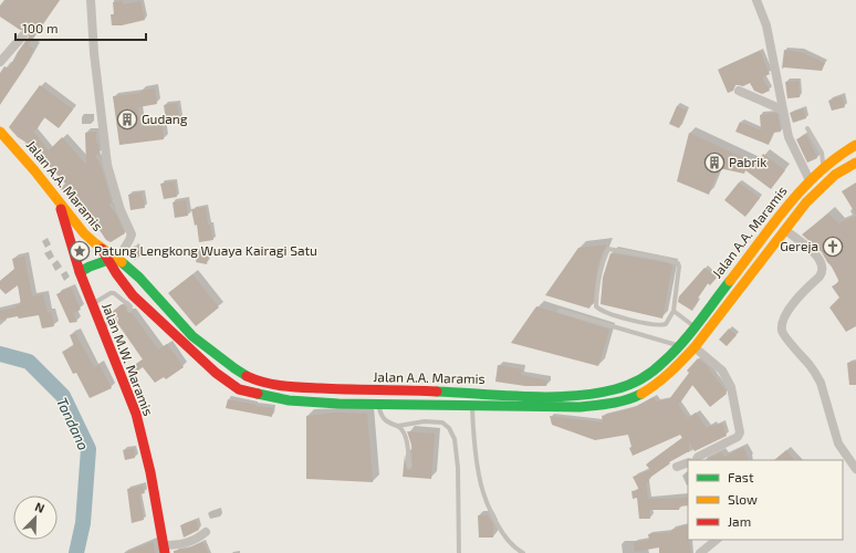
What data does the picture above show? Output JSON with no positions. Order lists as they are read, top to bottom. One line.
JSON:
{"streets":{"highway":["Jalan A.A. Maramis","Jalan M.W. Maramis"]},"crossings":[["Jalan A.A. Maramis","Jalan M.W. Maramis"]],"water":["Tondano"],"places":{"building":["Gudang","Pabrik"],"church":["Gereja"],"place":["Patung Lengkong Wuaya Kairagi Satu"]},"legend":["Fast","Slow","Jam"],"scale_bar":"100 m","north":"top right"}
